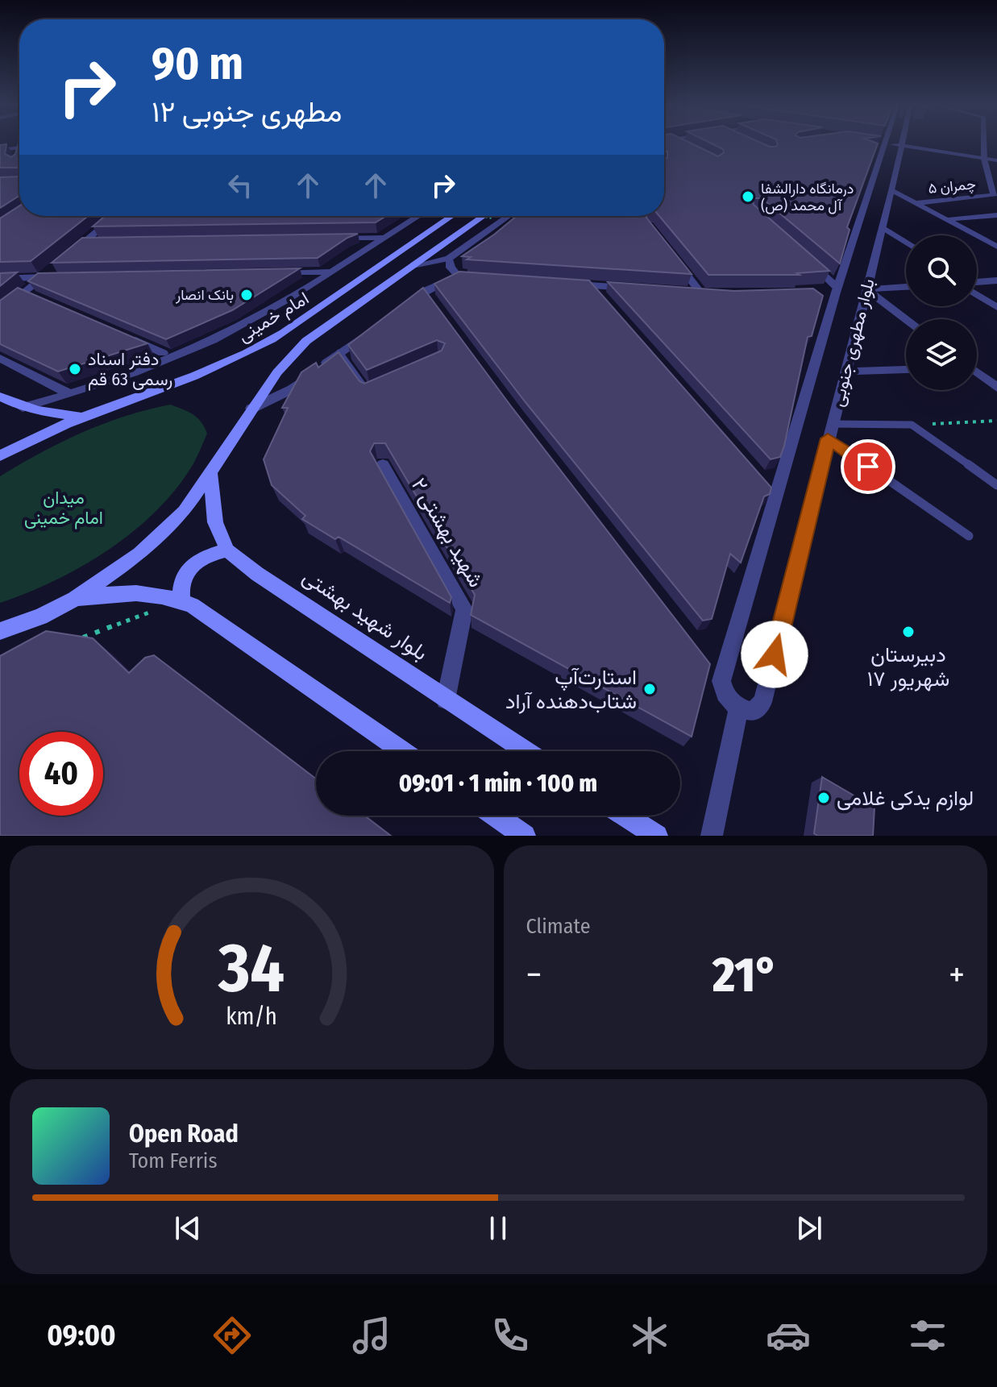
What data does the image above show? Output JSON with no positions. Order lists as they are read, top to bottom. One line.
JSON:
{"streets":{"main road":["امام خمینی","بلوار شهید بهشتی"],"street":["چمران ۵","بلوار مطهری جنوبی","شهید بهشتی ۲"]},"crossings":[["امام خمینی","بلوار شهید بهشتی"],["شهید بهشتی ۲","بلوار شهید بهشتی"]],"parks":["میدان امام خمینی"],"places":["درمانگاه دارالشفا آل محمد (ص)","بانک انصار","دفتر اسناد رسمی 63 قم","دبیرستان ۱۷ شهریور","استارت‌آپ شتاب‌دهنده آراد","لوازم یدکی غلامی"],"page":{"turn":["90 m","مطهری جنوبی ۱۲"],"limit":"40","trip":"09:01 · 1 min · 100 m","tile":"Climate","heat":["−","21°","+"],"song":["Open Road","Tom Ferris"],"tabs":"09:00","gauge":["34","km/h"]}}
